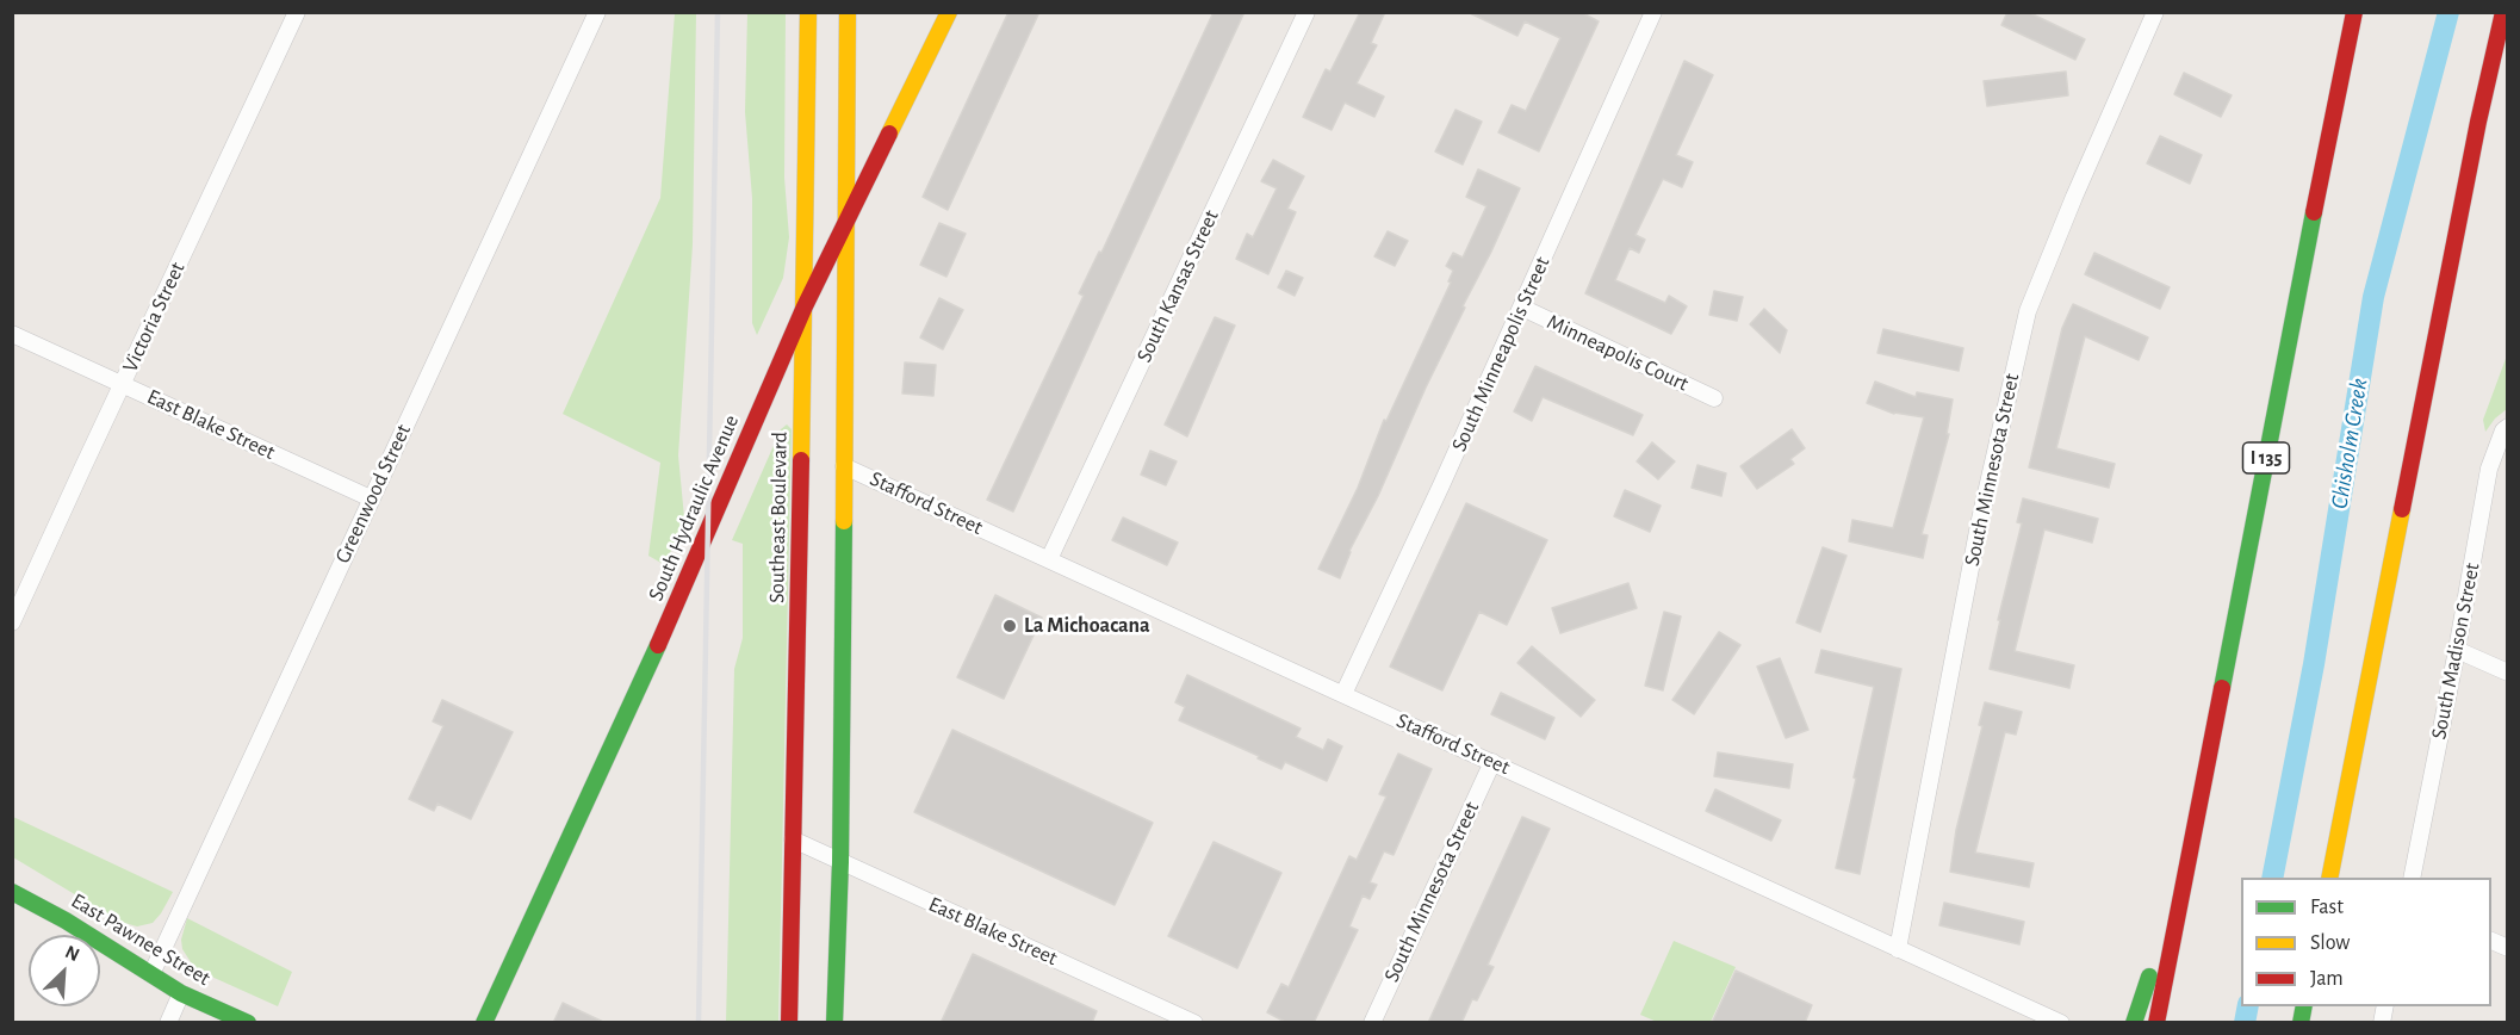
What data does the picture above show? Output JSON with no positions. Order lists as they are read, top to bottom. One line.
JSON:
{"streets":{"main road":["I 135","South Hydraulic Avenue","Southeast Boulevard","East Pawnee Street"],"street":["South Kansas Street","Victoria Street","Minneapolis Court","South Minneapolis Street","East Blake Street","South Minnesota Street","Greenwood Street","Stafford Street","South Madison Street"]},"crossings":[["South Kansas Street","Stafford Street"],["Victoria Street","East Blake Street"],["Minneapolis Court","South Minneapolis Street"],["South Minneapolis Street","Stafford Street"],["East Blake Street","Greenwood Street"],["East Blake Street","Southeast Boulevard"],["South Minnesota Street","Stafford Street"],["Greenwood Street","East Pawnee Street"],["South Hydraulic Avenue","Southeast Boulevard"]],"water":["Chisholm Creek"],"places":["La Michoacana"],"legend":["Fast","Slow","Jam"],"north":"top right"}
